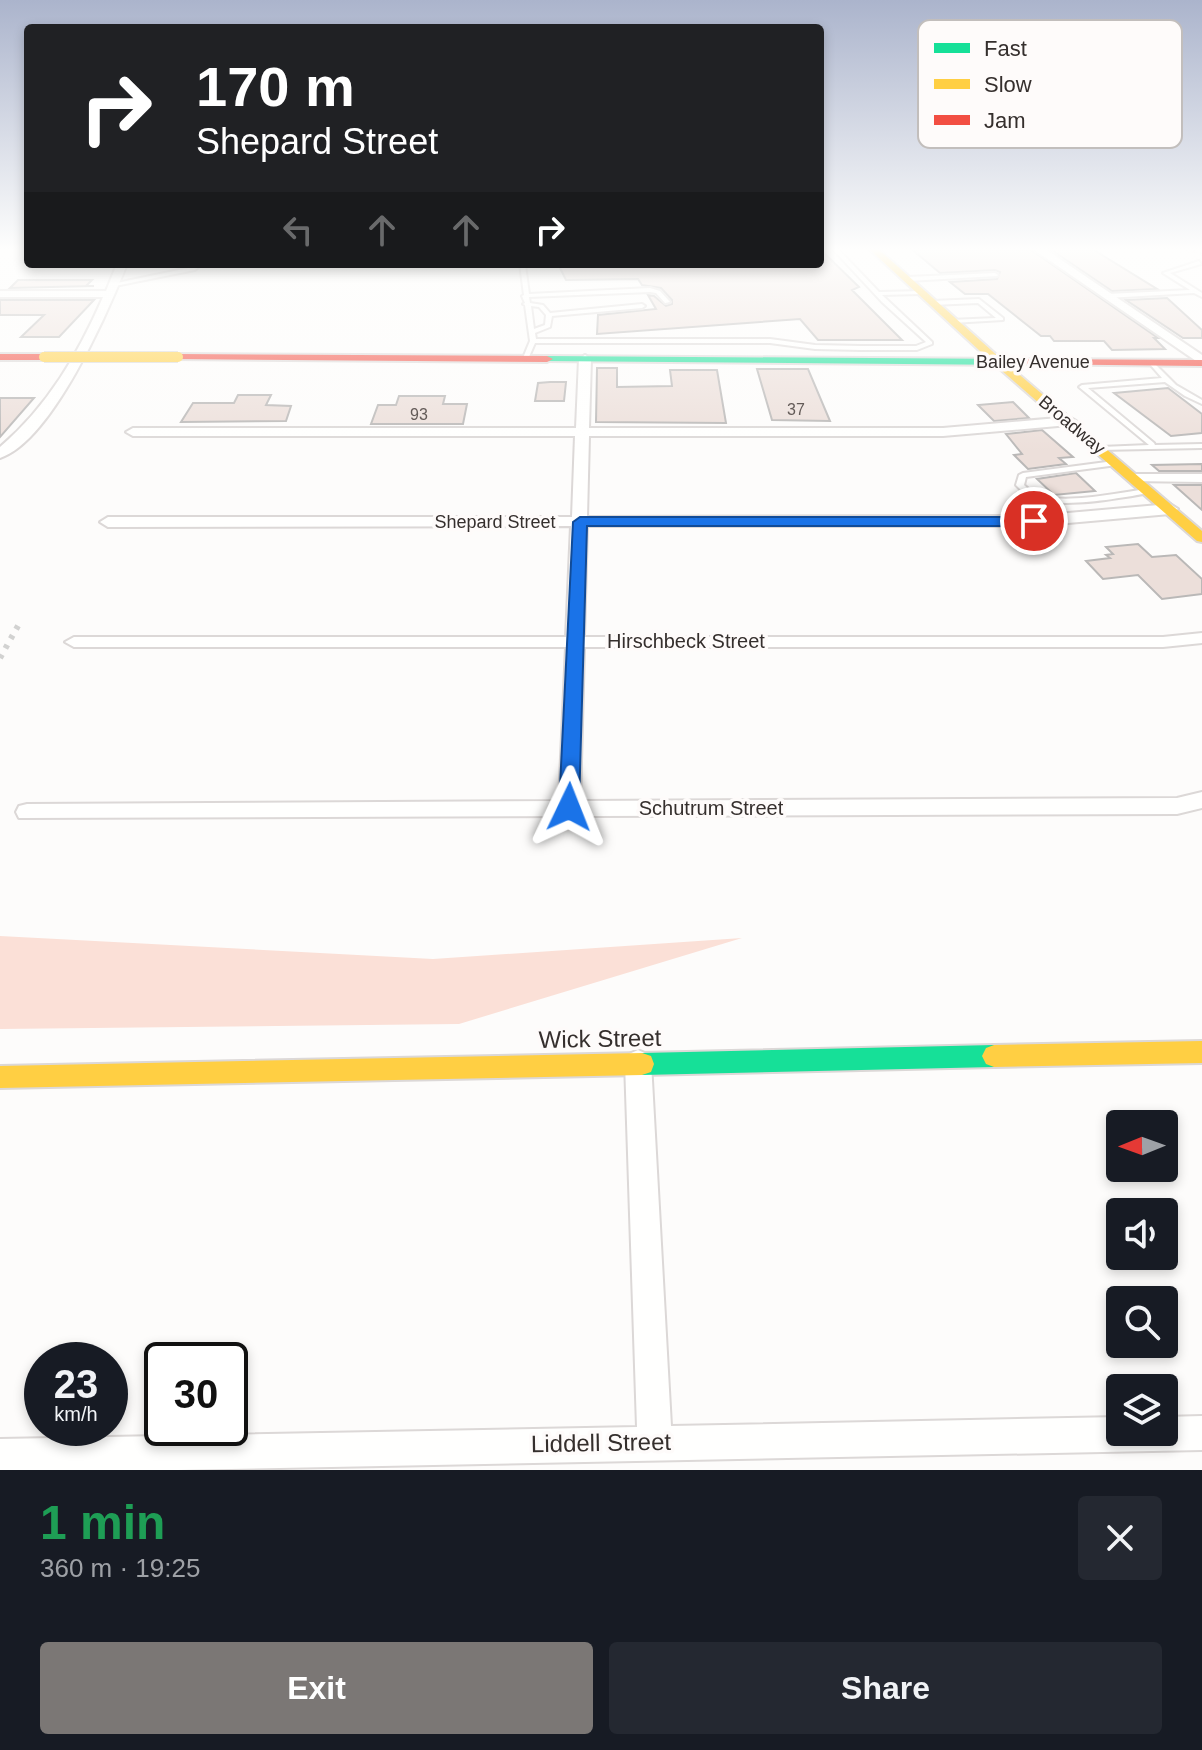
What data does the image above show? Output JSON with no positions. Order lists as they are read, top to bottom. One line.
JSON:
{"streets":{"main road":["Bailey Avenue","Broadway","Wick Street"],"street":["Shepard Street","Hirschbeck Street","Schutrum Street","Liddell Street"]},"crossings":[["Bailey Avenue","Broadway"],["Broadway","Shepard Street"]],"house_numbers":["37","93"],"legend":["Fast","Slow","Jam"],"north":"left","page":{"turn":["170 m","Shepard Street"],"speed":"23 km/h","limit":"30","heading":["1 min","360 m · 19:25"],"buttons":["Exit","Share"]}}
